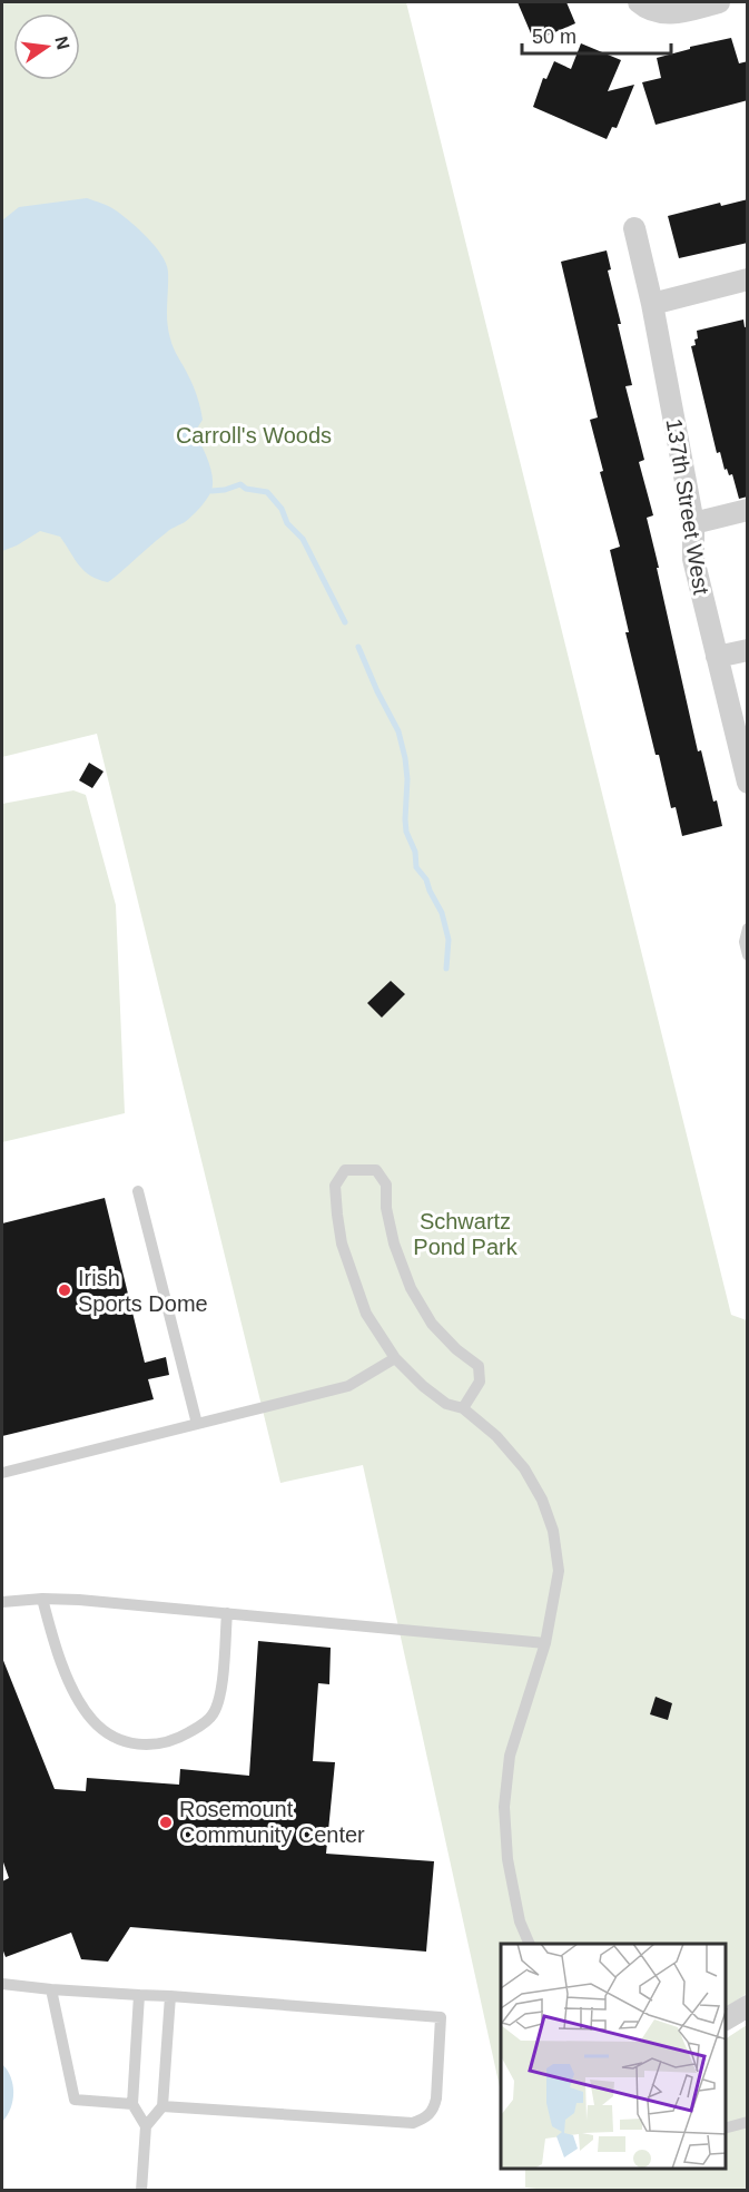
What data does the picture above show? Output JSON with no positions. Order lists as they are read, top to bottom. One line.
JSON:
{"streets":{"street":["137th Street West"]},"parks":["Carroll's Woods","Schwartz Pond Park"],"places":["Irish Sports Dome","Rosemount Community Center"],"scale_bar":"50 m","north":"right"}
